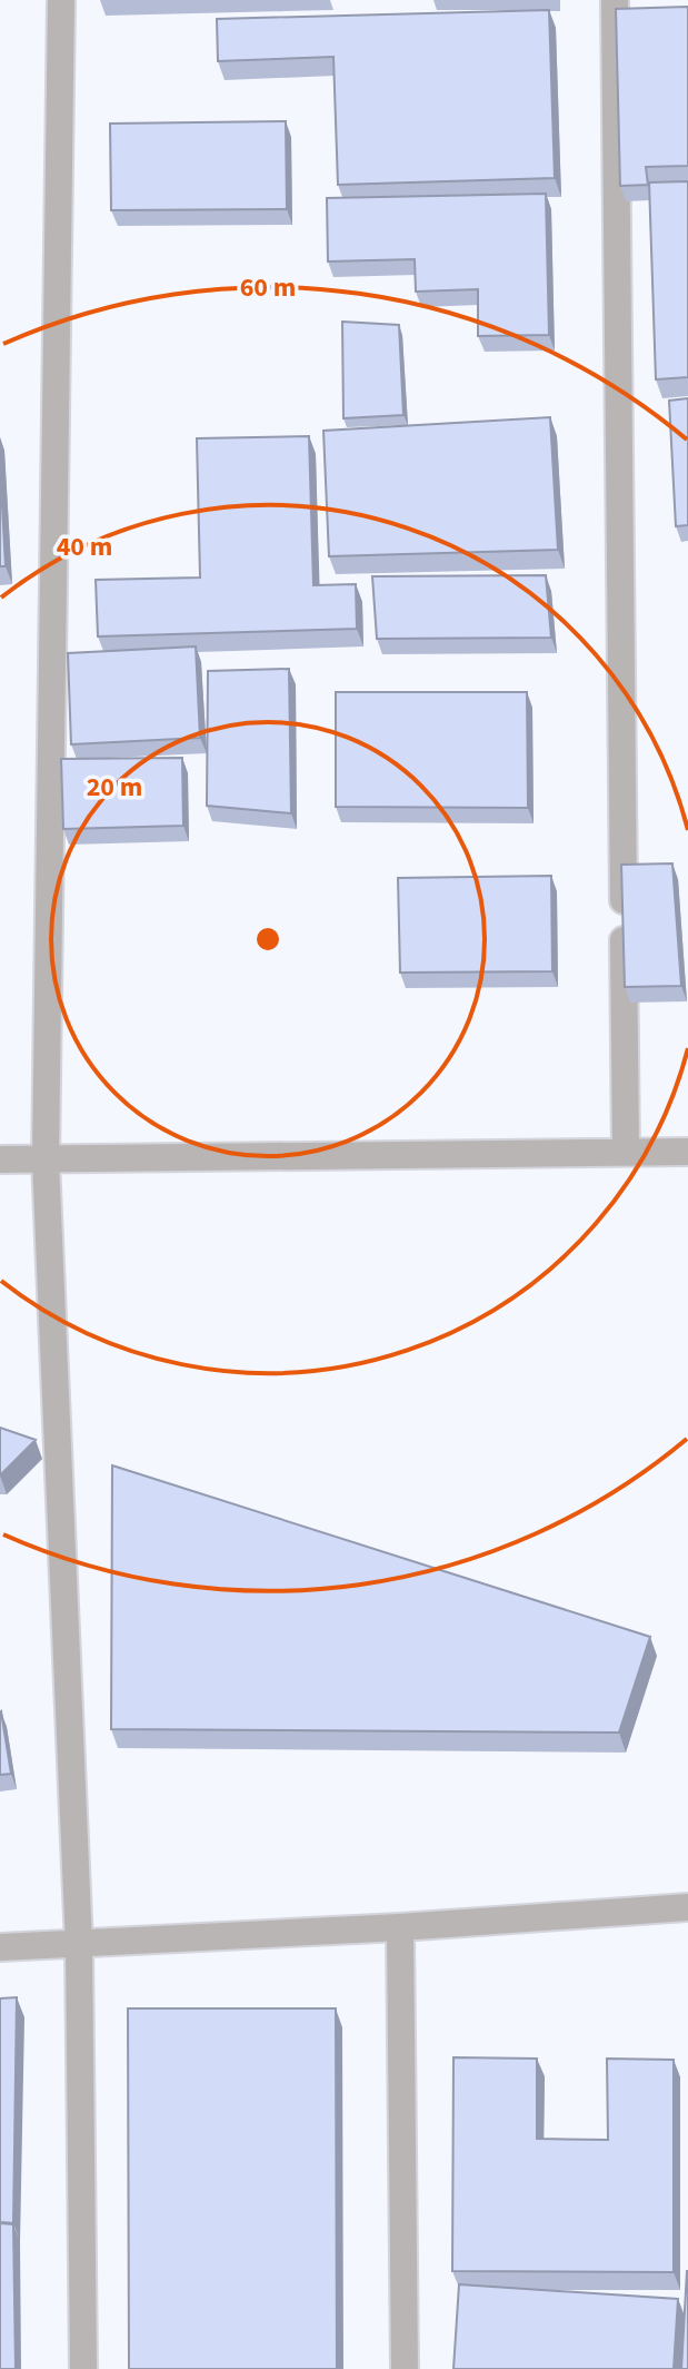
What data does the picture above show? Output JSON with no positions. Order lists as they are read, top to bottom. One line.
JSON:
{"rings":["60 m","40 m","20 m"]}
